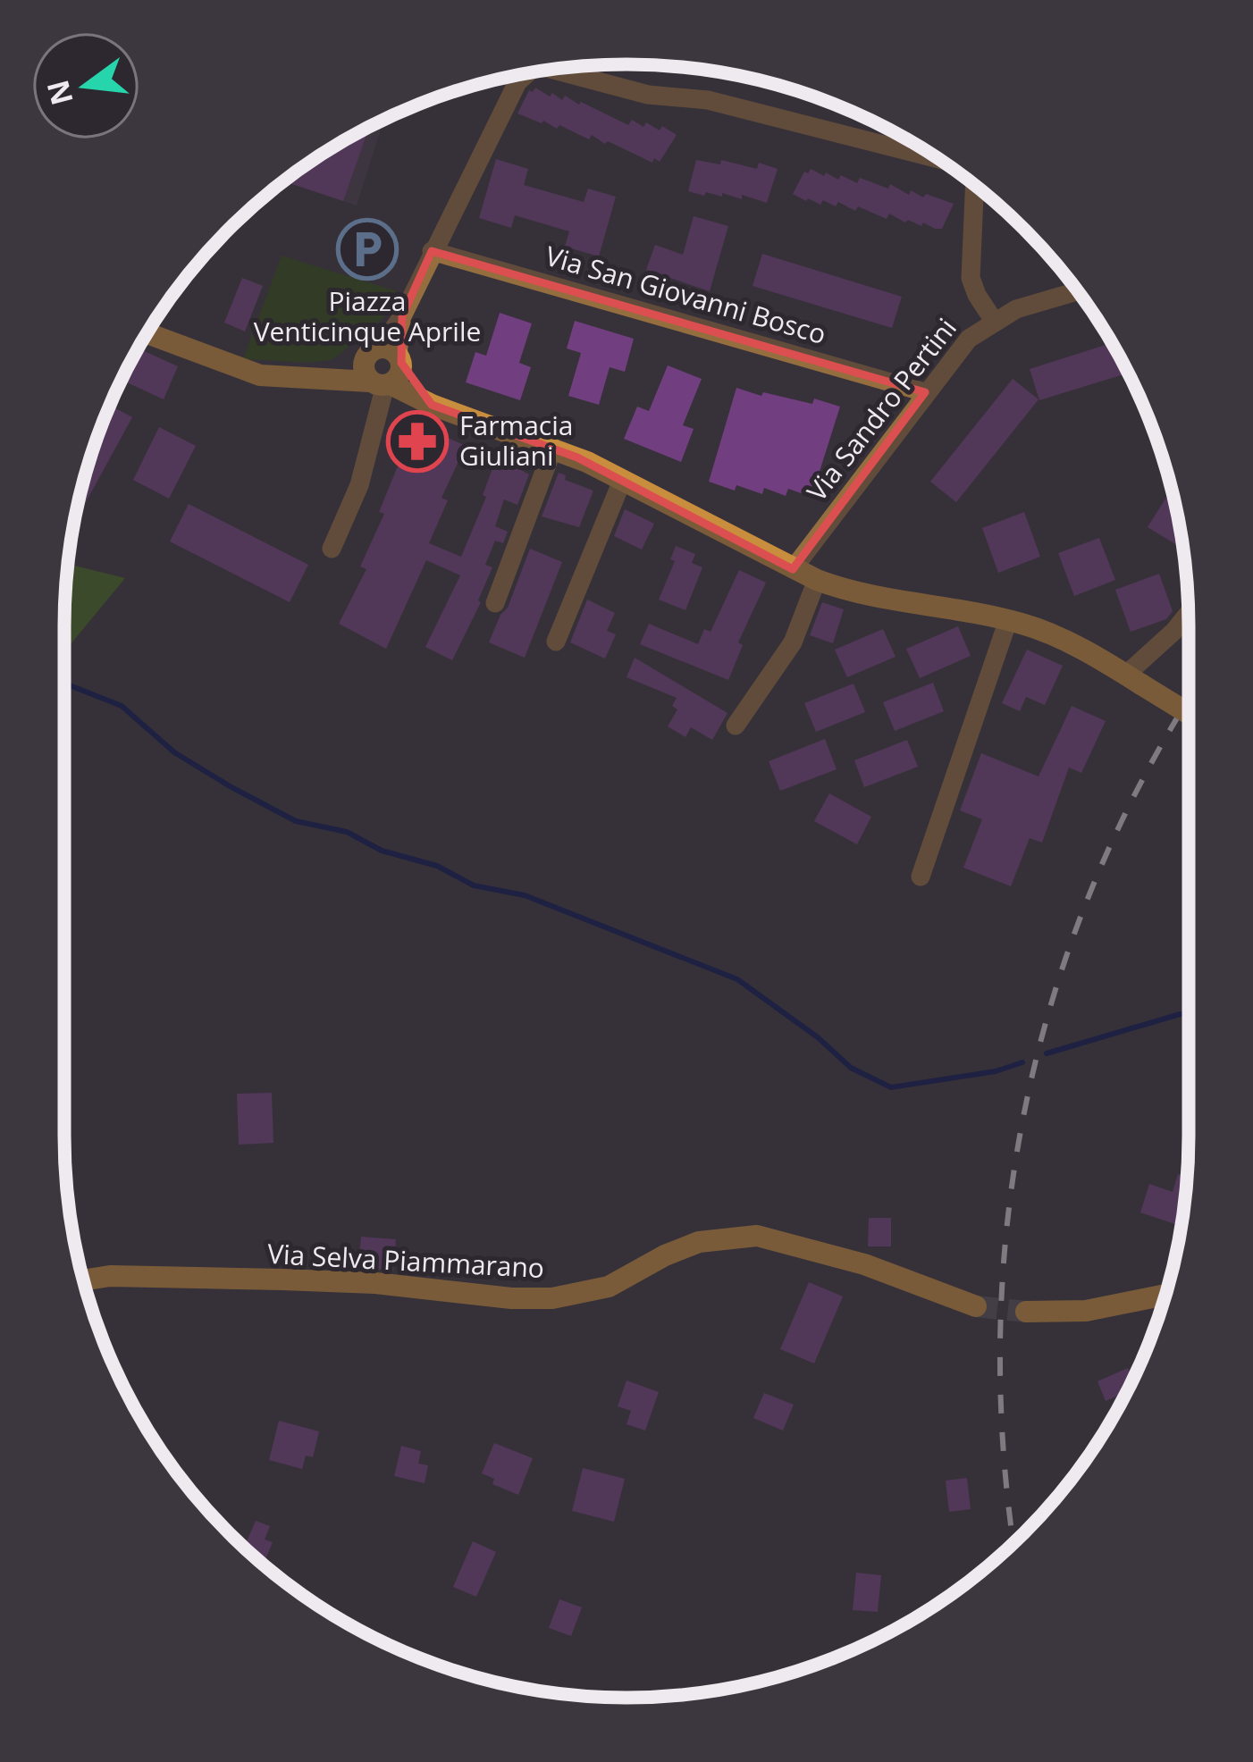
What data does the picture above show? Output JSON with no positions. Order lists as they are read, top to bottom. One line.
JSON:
{"streets":{"street":["Via San Giovanni Bosco","Via Sandro Pertini","Via Selva Piammarano"]},"crossings":[["Via San Giovanni Bosco","Via Sandro Pertini"]],"places":{"parking":["Piazza Venticinque Aprile"],"pharmacy":["Farmacia Giuliani"]},"north":"left"}
